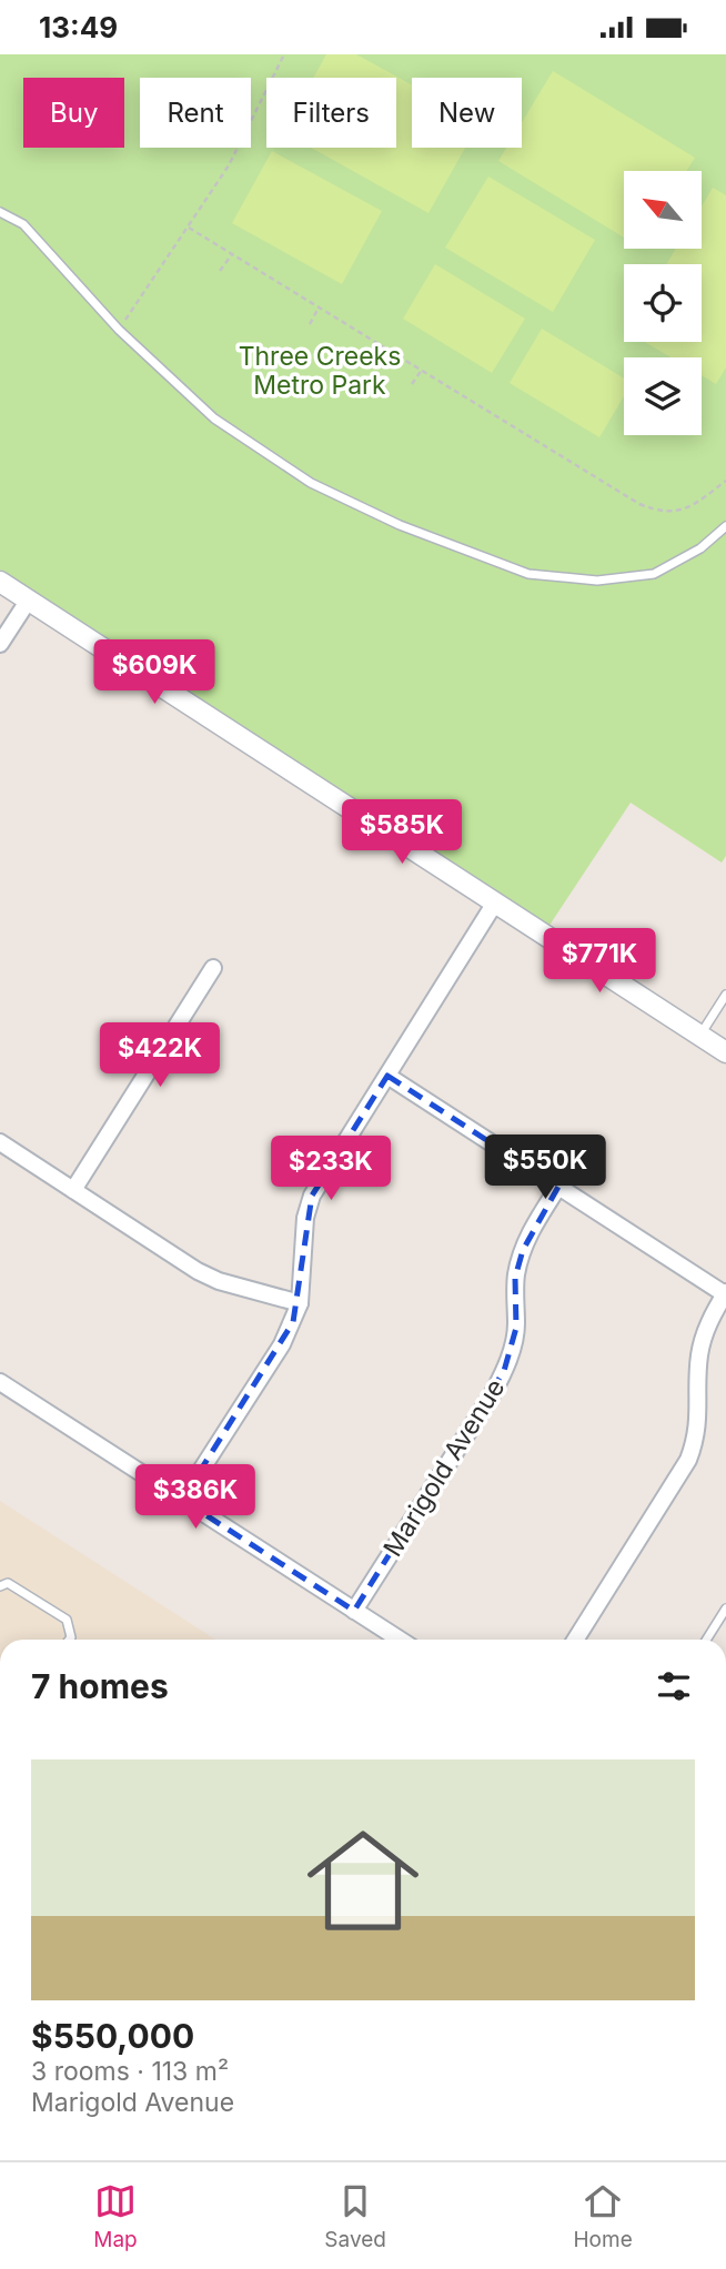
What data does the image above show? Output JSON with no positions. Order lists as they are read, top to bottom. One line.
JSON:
{"streets":{"street":["Marigold Avenue"]},"parks":["Three Creeks Metro Park"],"north":"top left","page":{"status":"13:49","chip":["Buy","Rent","Filters","New"],"price":["$609K","$585K","$771K","$422K","$550K","$233K","$386K"],"heading":"7 homes","list":[{"name":"$550,000","note":"3 rooms · 113 m² · Marigold Avenue"}],"tabs":["Map","Saved","Home"]}}
